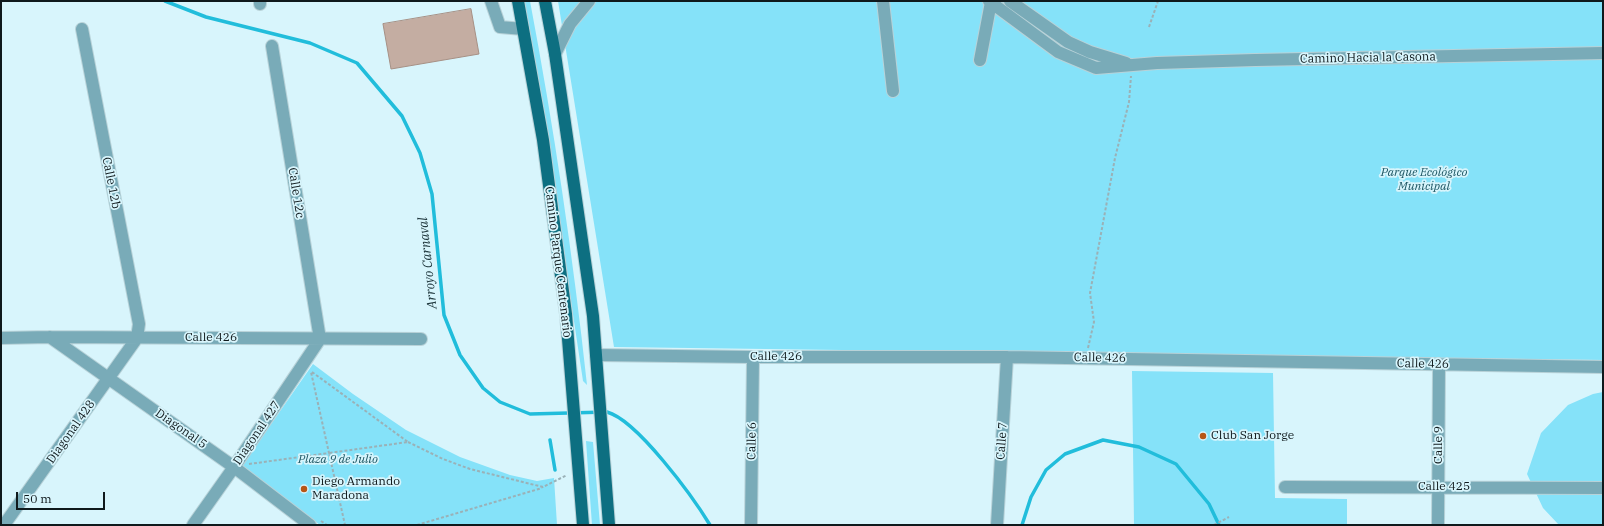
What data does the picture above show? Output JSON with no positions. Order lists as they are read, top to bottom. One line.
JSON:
{"streets":{"main road":["Camino Parque Centenario"],"street":["Camino Hacia la Casona","Calle 12b","Calle 12c","Calle 426","Diagonal 5","Diagonal 428","Diagonal 427","Calle 6","Calle 7","Calle 9","Calle 425"]},"crossings":[["Calle 12b","Calle 426"],["Calle 12b","Diagonal 428"],["Calle 12c","Calle 426"],["Calle 12c","Diagonal 427"],["Camino Parque Centenario","Calle 426"],["Calle 426","Diagonal 5"],["Calle 426","Diagonal 428"],["Calle 426","Diagonal 427"],["Calle 426","Calle 6"],["Calle 426","Calle 7"],["Calle 426","Calle 9"],["Diagonal 5","Diagonal 428"],["Diagonal 5","Diagonal 427"],["Calle 9","Calle 425"]],"water":["Arroyo Carnaval"],"parks":["Parque Ecológico Municipal","Plaza 9 de Julio"],"places":["Club San Jorge","Diego Armando Maradona"],"scale_bar":"50 m"}
